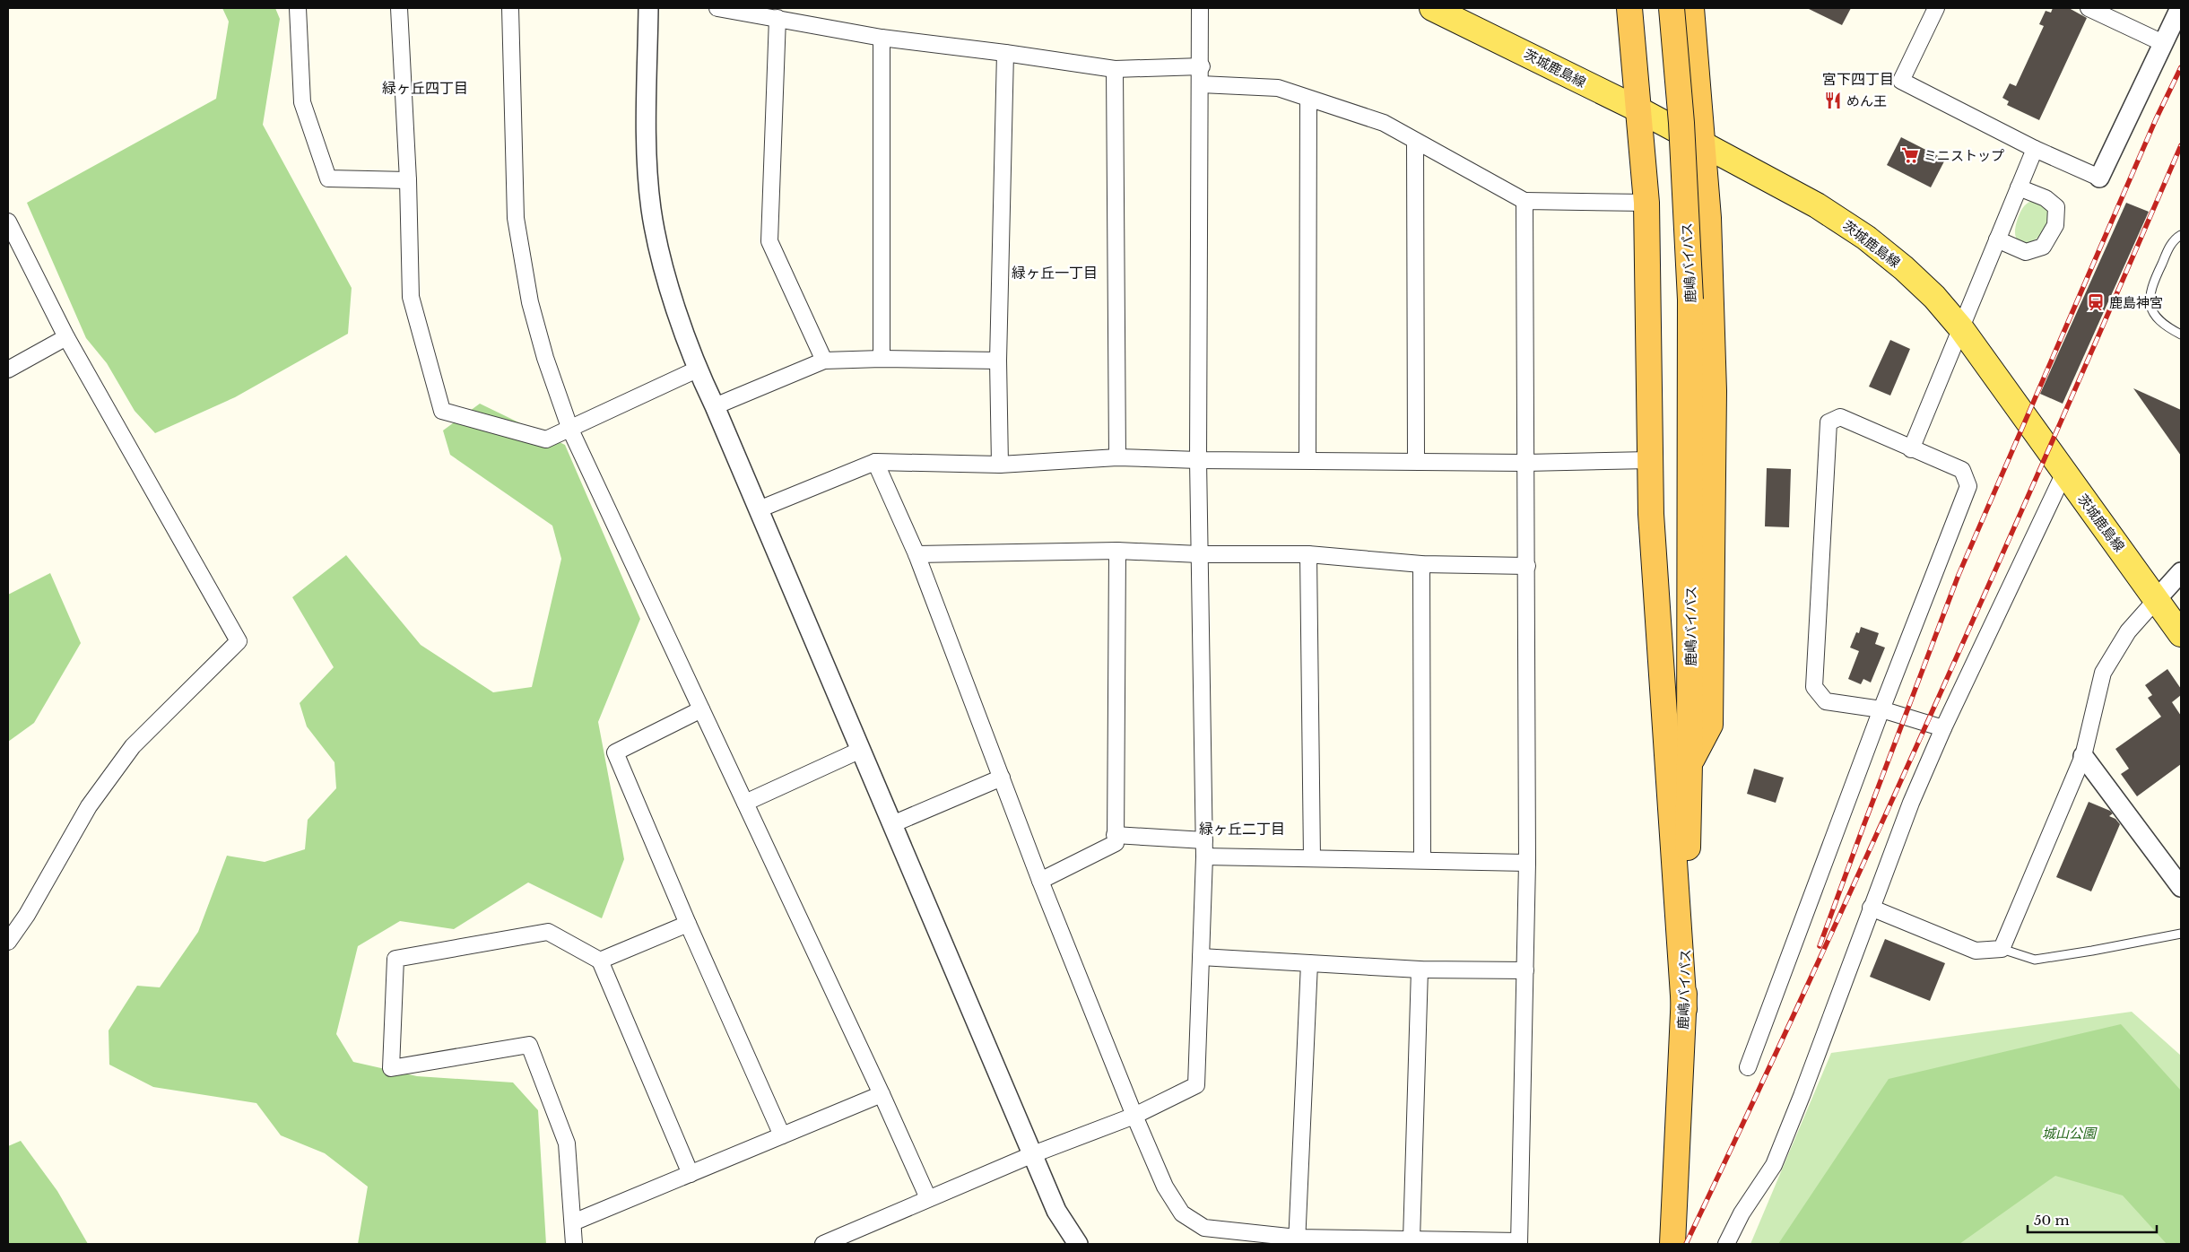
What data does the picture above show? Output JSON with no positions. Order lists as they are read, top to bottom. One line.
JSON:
{"streets":{"highway":["鹿嶋バイパス"],"main road":["茨城鹿島線"]},"districts":["宮下四丁目","緑ヶ丘四丁目","緑ヶ丘一丁目","緑ヶ丘二丁目"],"parks":["城山公園"],"places":{"restaurant":["めん王"],"supermarket":["ミニストップ"],"station":["鹿島神宮"]},"scale_bar":"50 m"}
